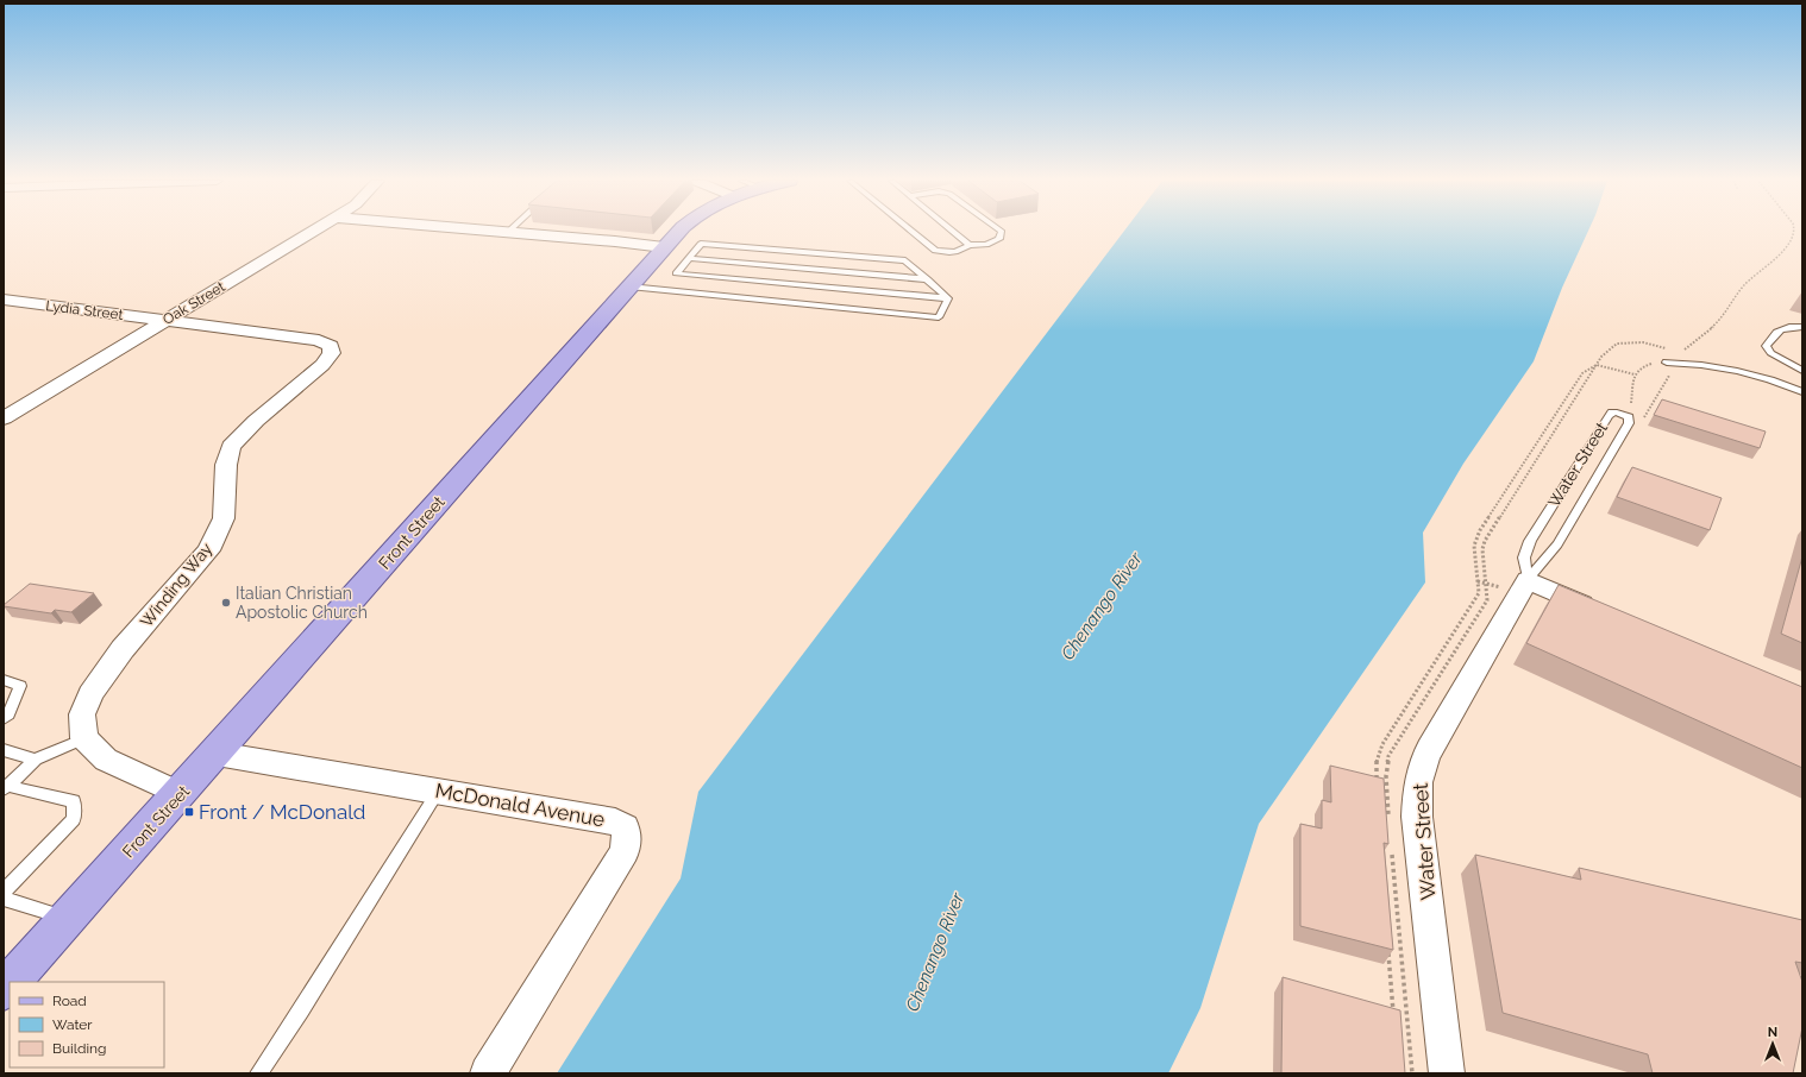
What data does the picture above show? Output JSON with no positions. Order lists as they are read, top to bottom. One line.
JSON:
{"streets":{"main road":["Front Street"],"street":["Oak Street","Lydia Street","Water Street","Winding Way","McDonald Avenue"]},"crossings":[["Oak Street","Lydia Street"],["Oak Street","Winding Way"],["Lydia Street","Winding Way"],["Front Street","McDonald Avenue"]],"water":["Chenango River"],"places":{"other":["Italian Christian Apostolic Church"],"transit":["Front / McDonald"]},"legend":["Road","Water","Building"],"north":"top"}
